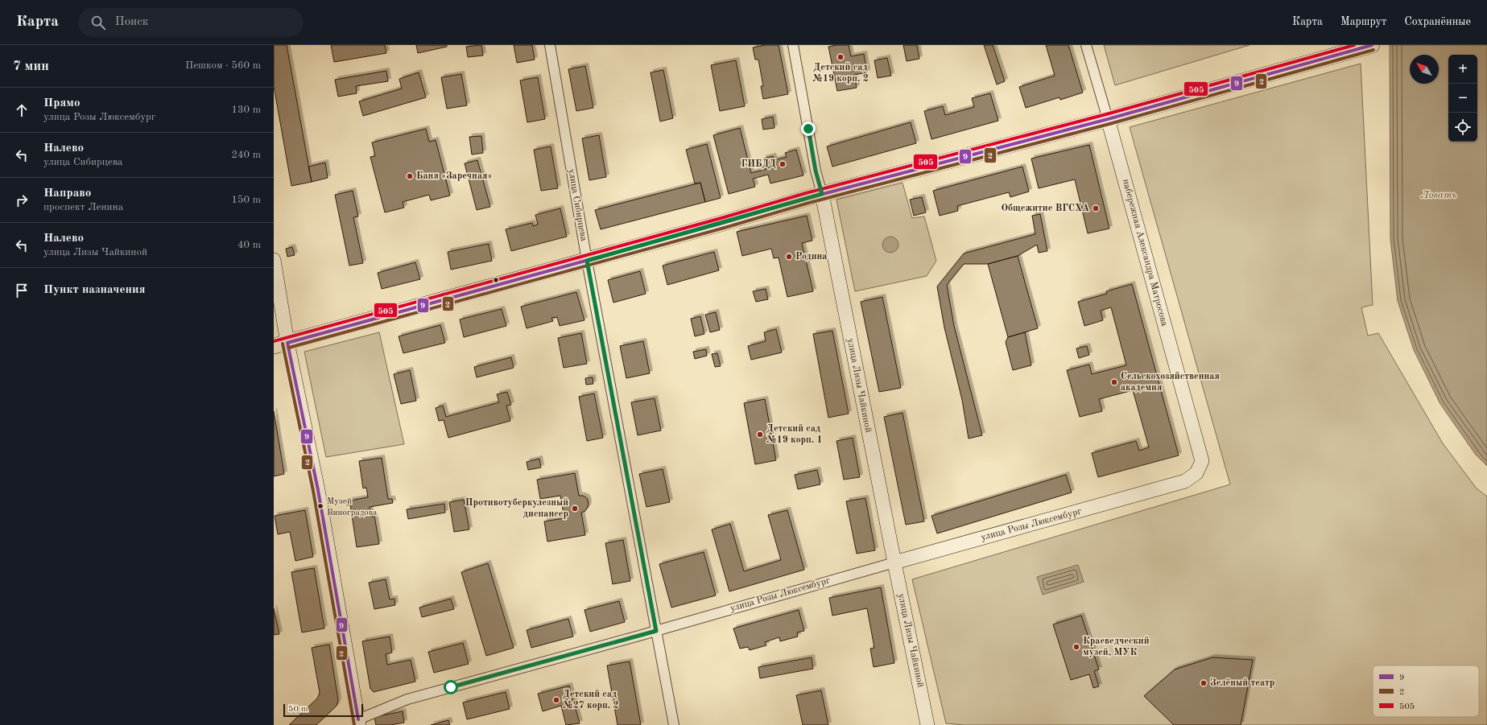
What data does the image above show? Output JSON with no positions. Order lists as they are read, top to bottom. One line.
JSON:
{"streets":{"street":["улица Сибирцева","набережная Александра Матросова","улица Лизы Чайкиной","улица Розы Люксембург"]},"crossings":[["улица Сибирцева","улица Розы Люксембург"],["набережная Александра Матросова","улица Розы Люксембург"],["улица Лизы Чайкиной","улица Розы Люксембург"]],"water":["Ловать"],"places":["Детский сад №19 корп. 2","ГИБДД","Баня «Заречная»","Общежитие ВГСХА","Родина","Сельскохозяйственная академия","Детский сад №19 корп. 1","Музей Виноградова","Противотуберкулезный диспансер","Краеведческий музей, МУК","Зелёный театр","Детский сад №27 корп. 2"],"lines":["transit line 9","transit line 505","transit line 2"],"legend":["9","2","505"],"scale_bar":"50 m","north":"top left","page":{"header":"Карта","search":"Поиск","nav":["Карта","Маршрут","Сохранённые"],"heading":["7 мин","Пешком · 560 m"],"map_buttons":["+","−"],"list":[["Прямо","улица Розы Люксембург","130 m"],["Налево","улица Сибирцева","240 m"],["Направо","проспект Ленина","150 m"],["Налево","улица Лизы Чайкиной","40 m"],"Пункт назначения"],"scale":"50 m"}}
